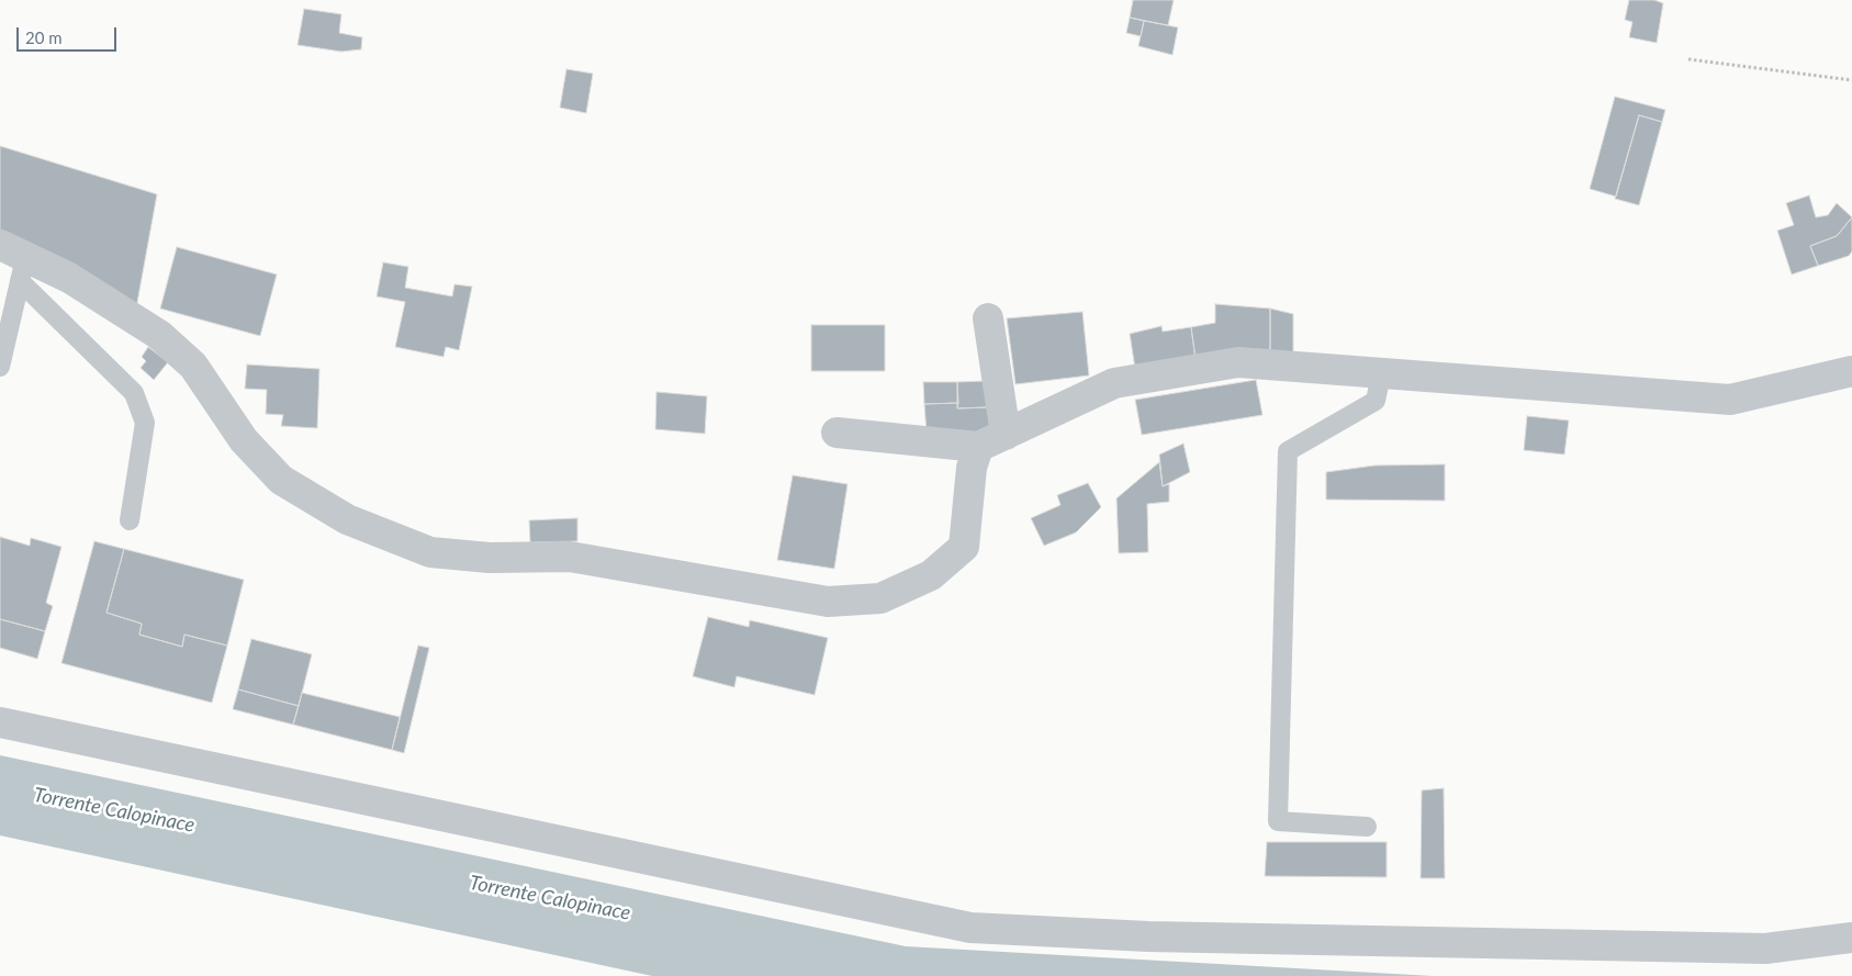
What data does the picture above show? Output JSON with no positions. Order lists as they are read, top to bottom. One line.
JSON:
{"water":["Torrente Calopinace"],"scale_bar":"20 m"}
